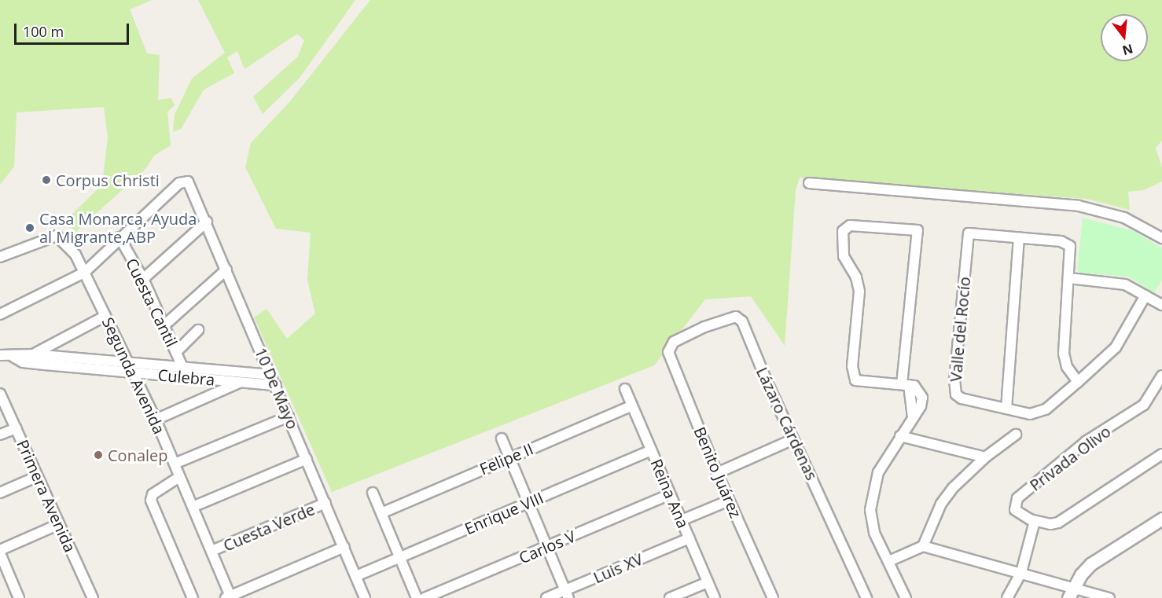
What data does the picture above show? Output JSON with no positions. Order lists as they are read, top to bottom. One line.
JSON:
{"streets":{"street":["Cuesta Cantil","Valle del Rocío","Segunda Avenida","Culebra","10 De Mayo","Lázaro Cárdenas","Privada Olivo","Felipe II","Benito Juárez","Reina Ana","Primera Avenida","Enrique VIII","Cuesta Verde","Carlos V","Luis XV"]},"crossings":[["Cuesta Cantil","Culebra"],["Cuesta Cantil","10 De Mayo"],["Segunda Avenida","Culebra"],["Segunda Avenida","Cuesta Verde"],["Culebra","10 De Mayo"],["10 De Mayo","Enrique VIII"],["10 De Mayo","Cuesta Verde"],["Lázaro Cárdenas","Benito Juárez"],["Felipe II","Reina Ana"],["Reina Ana","Enrique VIII"],["Reina Ana","Carlos V"],["Reina Ana","Luis XV"]],"places":["Corpus Christi","Casa Monarca, Ayuda al Migrante,ABP","Conalep"],"scale_bar":"100 m","north":"bottom"}
